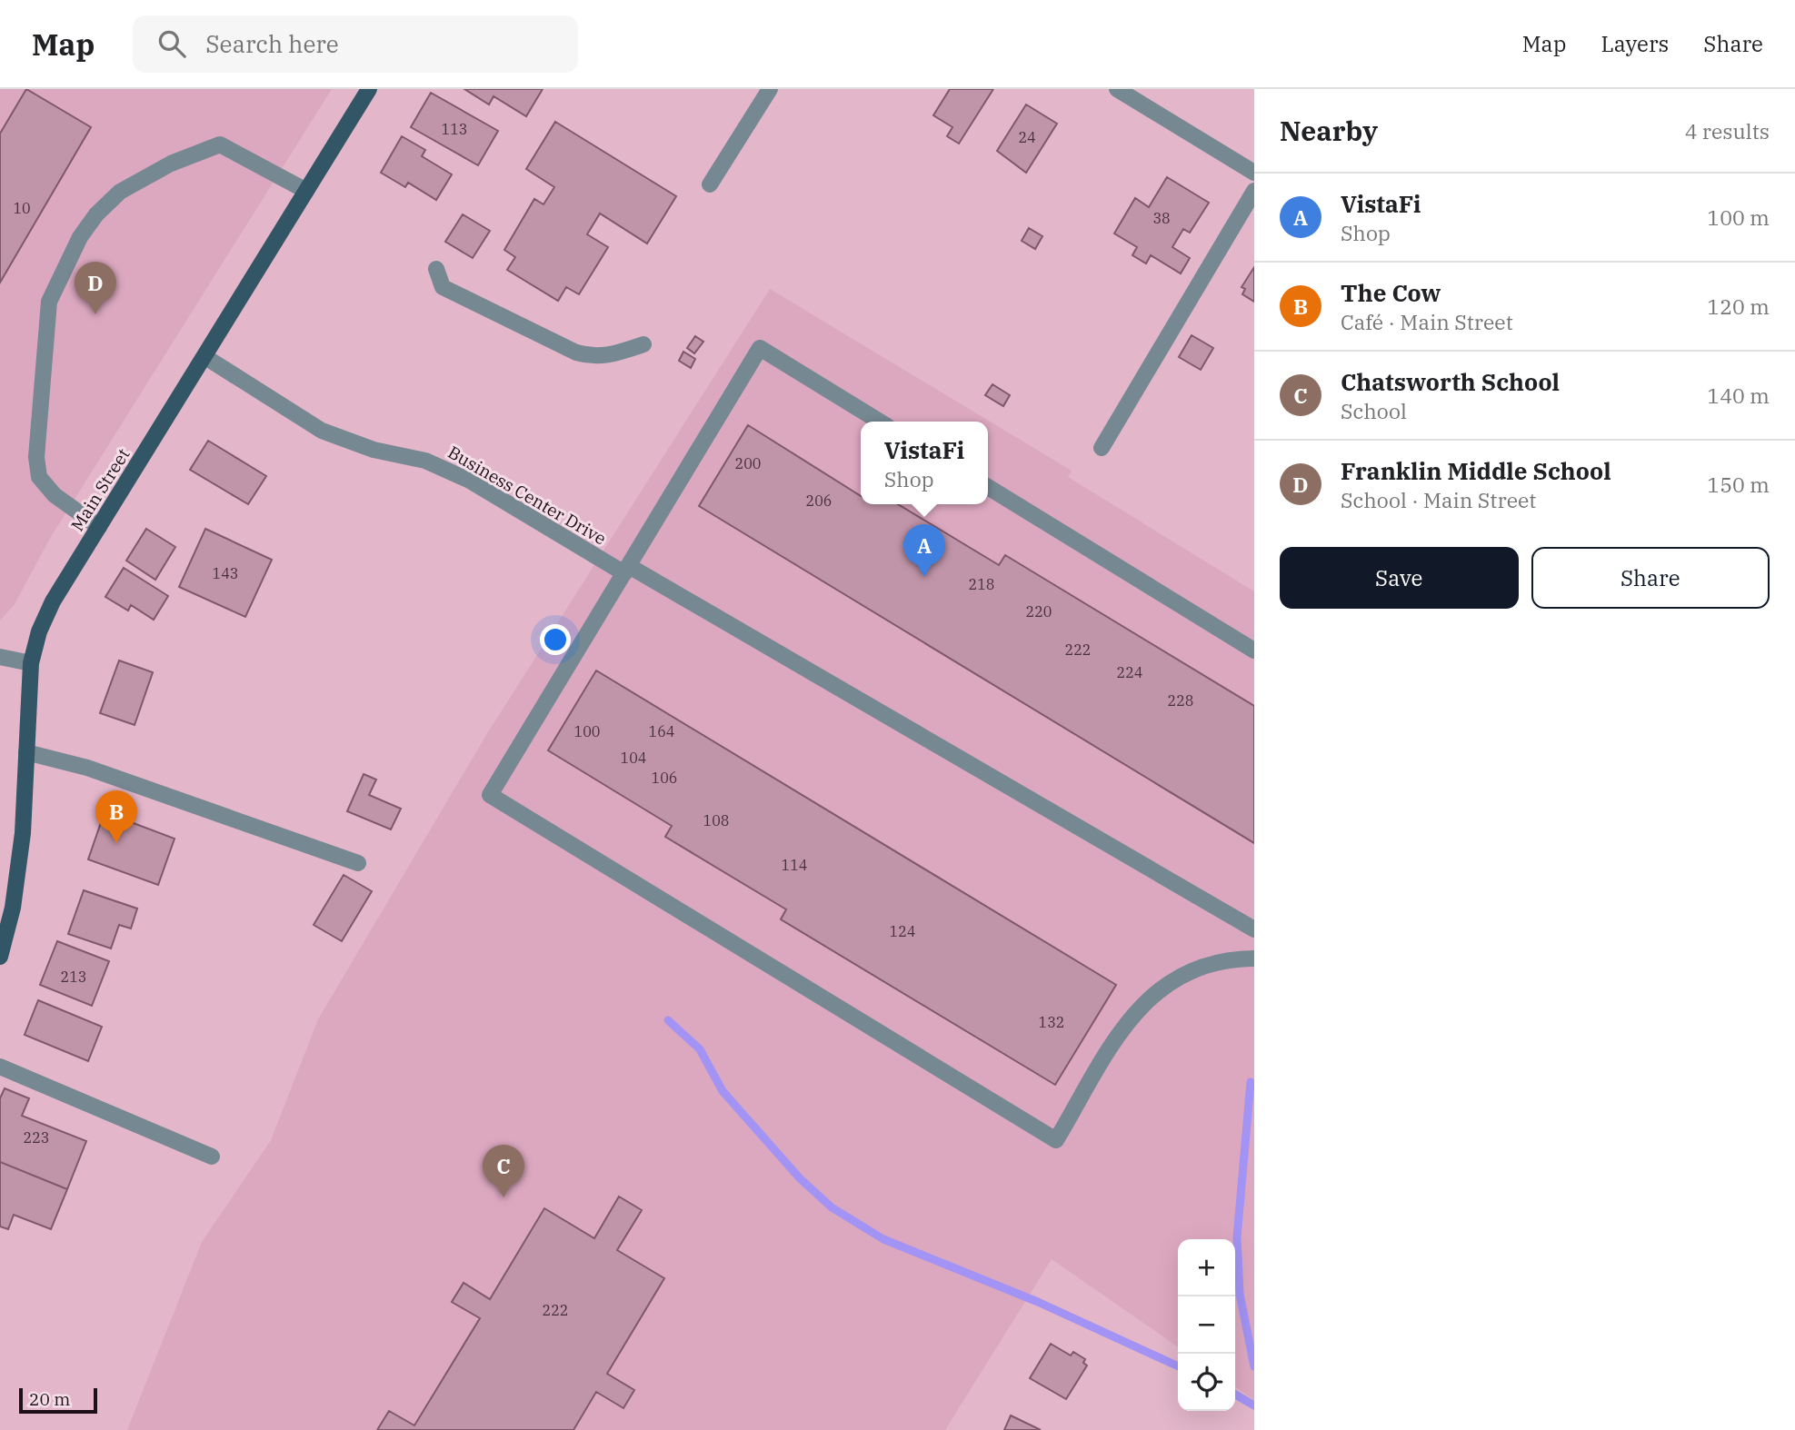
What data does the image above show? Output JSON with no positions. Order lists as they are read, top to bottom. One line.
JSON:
{"streets":{"main road":["Main Street"],"street":["Business Center Drive"]},"crossings":[["Main Street","Business Center Drive"]],"house_numbers":["113","24","10","38","200","206","143","218","220","222","224","228","100","164","104","106","108","114","124","213","132","223","222"],"scale_bar":"20 m","page":{"header":"Map","search":"Search here","nav":["Map","Layers","Share"],"heading":["Nearby","4 results"],"list":[{"mark":"A","name":"VistaFi","note":"Shop","value":"100 m"},{"mark":"B","name":"The Cow","note":"Café · Main Street","value":"120 m"},{"mark":"C","name":"Chatsworth School","note":"School","value":"140 m"},{"mark":"D","name":"Franklin Middle School","note":"School · Main Street","value":"150 m"}],"pins":["D","A","B","C"],"popup":["VistaFi","Shop"],"buttons":["Save","Share"],"map_buttons":["+","−"],"scale":"20 m"}}
